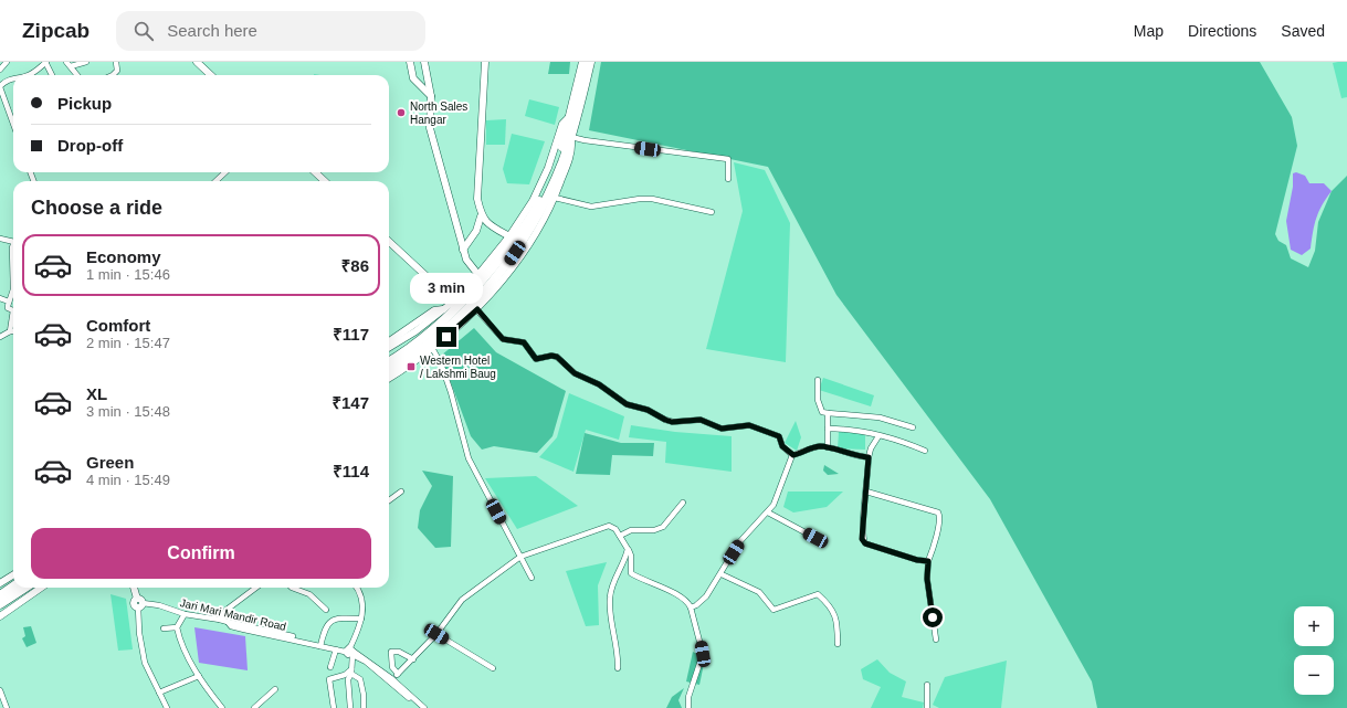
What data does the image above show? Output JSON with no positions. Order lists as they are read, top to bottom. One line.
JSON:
{"streets":{"street":["Jari Mari Mandir Road"]},"places":{"other":["North Sales Hangar"],"transit":["Western Hotel / Lakshmi Baug"]},"page":{"header":"Zipcab","search":"Search here","nav":["Map","Directions","Saved"],"banner":["Pickup","Drop-off"],"heading":"Choose a ride","list":[{"name":"Economy","note":"1 min · 15:46","value":"₹86"},{"name":"Comfort","note":"2 min · 15:47","value":"₹117"},{"name":"XL","note":"3 min · 15:48","value":"₹147"},{"name":"Green","note":"4 min · 15:49","value":"₹114"}],"bubble":"3 min","buttons":"Confirm","map_buttons":["+","−"]}}
